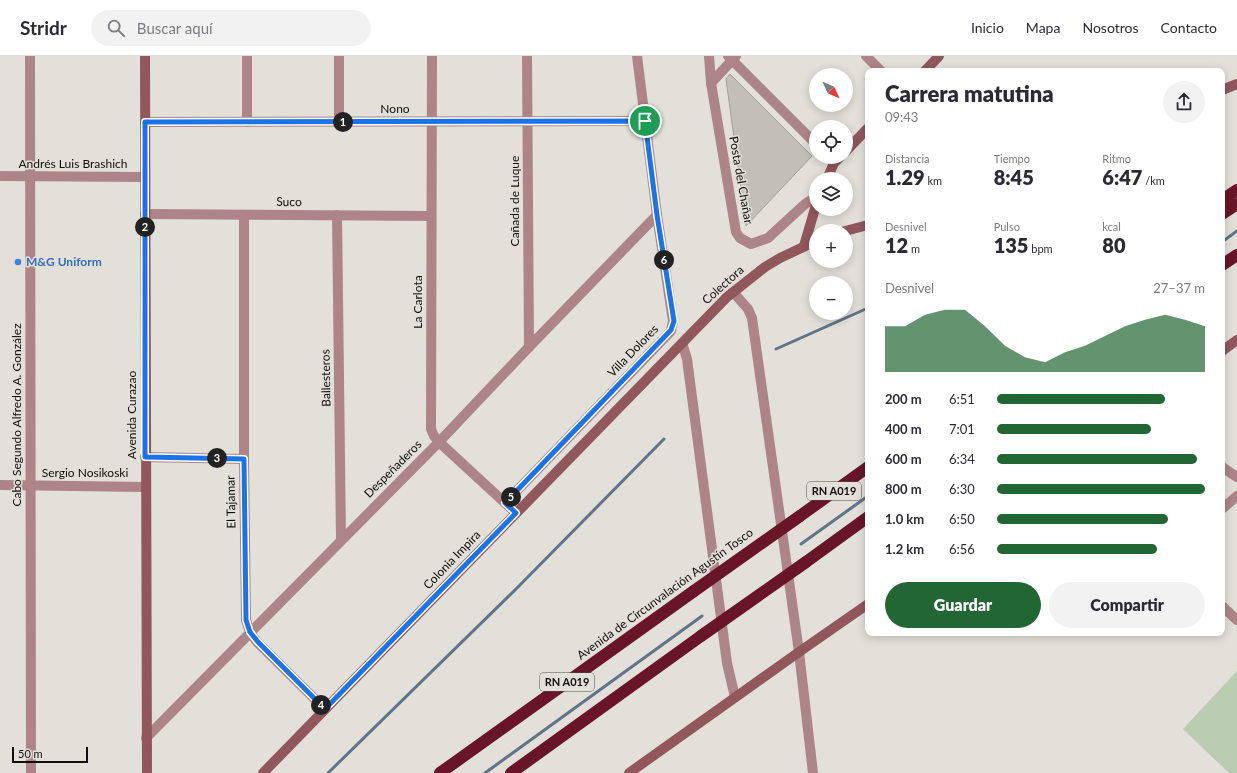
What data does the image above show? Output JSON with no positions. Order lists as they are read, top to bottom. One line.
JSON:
{"streets":{"highway":["RN A019","Avenida de Circunvalación Agustín Tosco"],"street":["Nono","Andrés Luis Brashich","Posta del Chañar","Cañada de Luque","Suco","Colectora","La Carlota","Villa Dolores","Ballesteros","Cabo Segundo Alfredo A. González","Avenida Curazao","Despeñaderos","Sergio Nosikoski","El Tajamar","Colonia Impira"]},"crossings":[["Nono","Cañada de Luque"],["Nono","La Carlota"],["Nono","Villa Dolores"],["Nono","Avenida Curazao"],["Andrés Luis Brashich","Cabo Segundo Alfredo A. González"],["Andrés Luis Brashich","Avenida Curazao"],["Cañada de Luque","Despeñaderos"],["Suco","La Carlota"],["Suco","Ballesteros"],["Suco","Avenida Curazao"],["Suco","El Tajamar"],["Colectora","Colonia Impira"],["La Carlota","Villa Dolores"],["La Carlota","Despeñaderos"],["La Carlota","Colonia Impira"],["Villa Dolores","Despeñaderos"],["Ballesteros","Despeñaderos"],["Cabo Segundo Alfredo A. González","Sergio Nosikoski"],["Avenida Curazao","Despeñaderos"],["Avenida Curazao","Sergio Nosikoski"],["Despeñaderos","El Tajamar"],["El Tajamar","Colonia Impira"]],"places":["M&G Uniform"],"scale_bar":"50 m","north":"bottom right","page":{"header":"Stridr","search":"Buscar aquí","nav":["Inicio","Mapa","Nosotros","Contacto"],"map_buttons":["+","−"],"heading":["Carrera matutina","09:43"],"pins":["1","2","6","3","5","4"],"stats":[["Distancia","1.29 km"],["Tiempo","8:45"],["Ritmo","6:47 /km"],["Desnivel","12 m"],["Pulso","135 bpm"],["kcal","80"]],"chart":["Desnivel","27–37 m"],"list":[{"name":"200 m","note":"6:51"},{"name":"400 m","note":"7:01"},{"name":"600 m","note":"6:34"},{"name":"800 m","note":"6:30"},{"name":"1.0 km","note":"6:50"},{"name":"1.2 km","note":"6:56"}],"buttons":["Guardar","Compartir"],"scale":"50 m"}}
